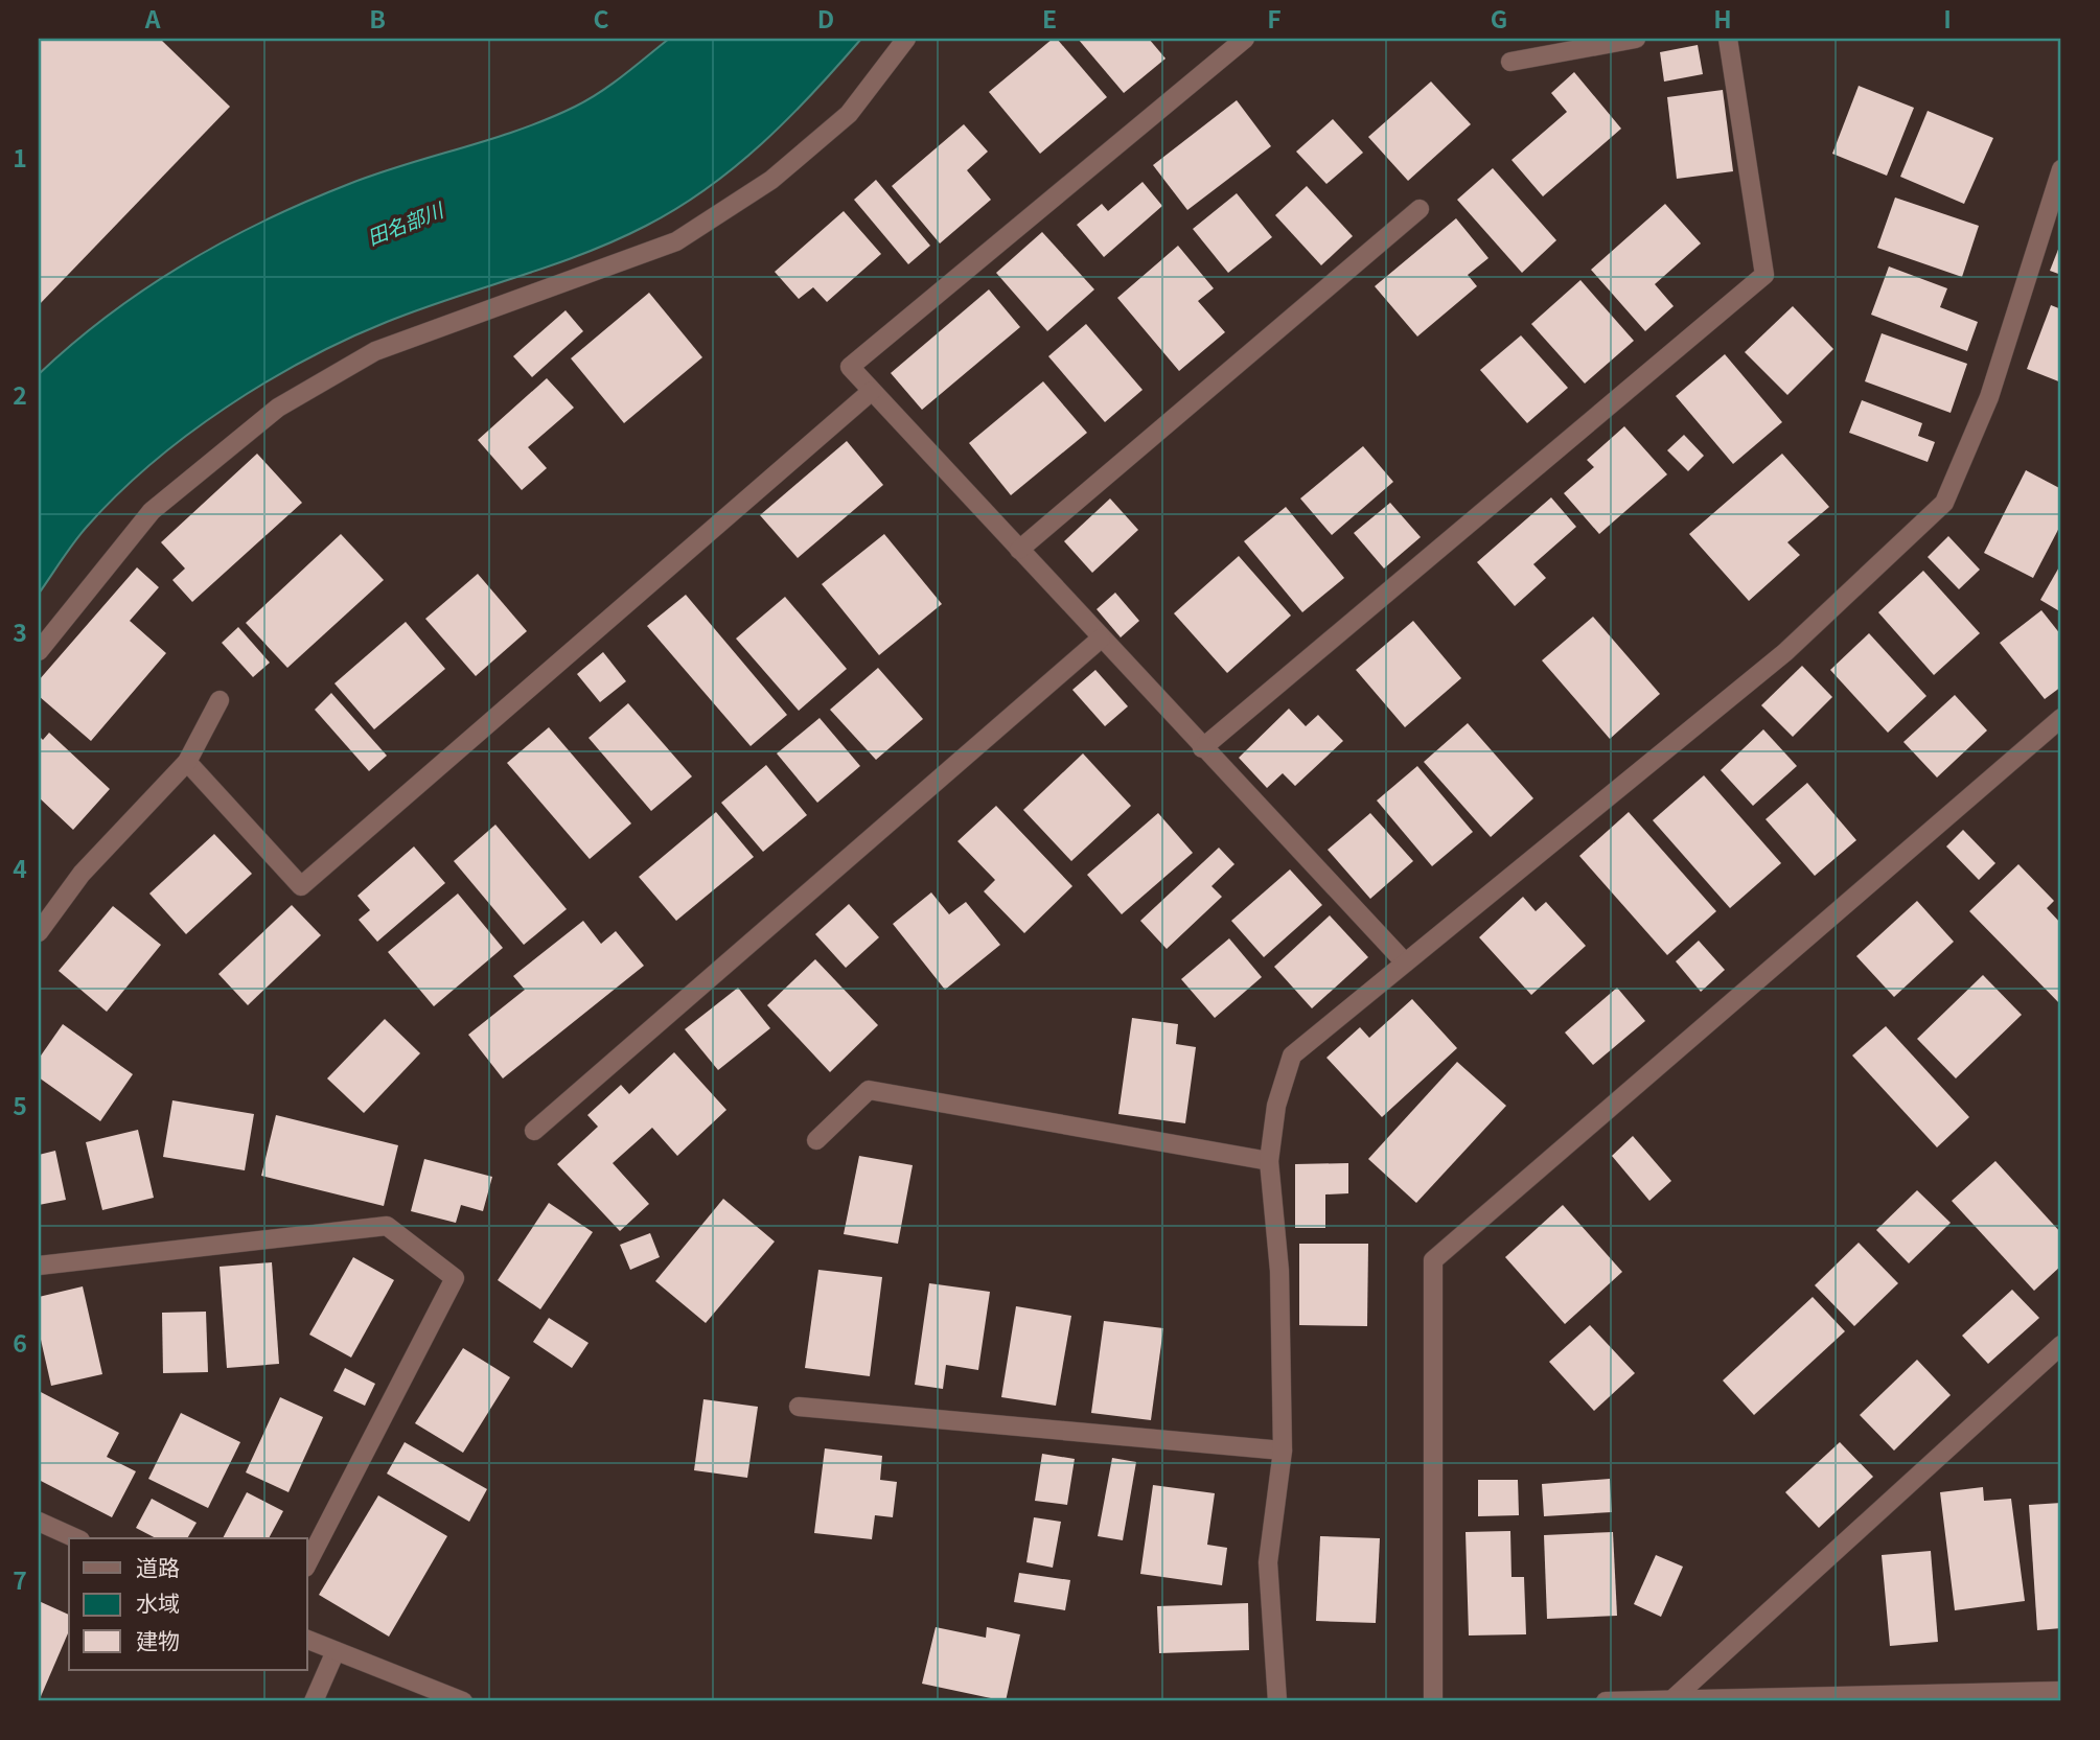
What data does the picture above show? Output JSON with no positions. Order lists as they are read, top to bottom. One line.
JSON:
{"water":["田名部川"],"legend":["道路","水域","建物"],"grid":{"columns":["A","B","C","D","E","F","G","H","I"],"rows":["1","2","3","4","5","6","7"]}}
